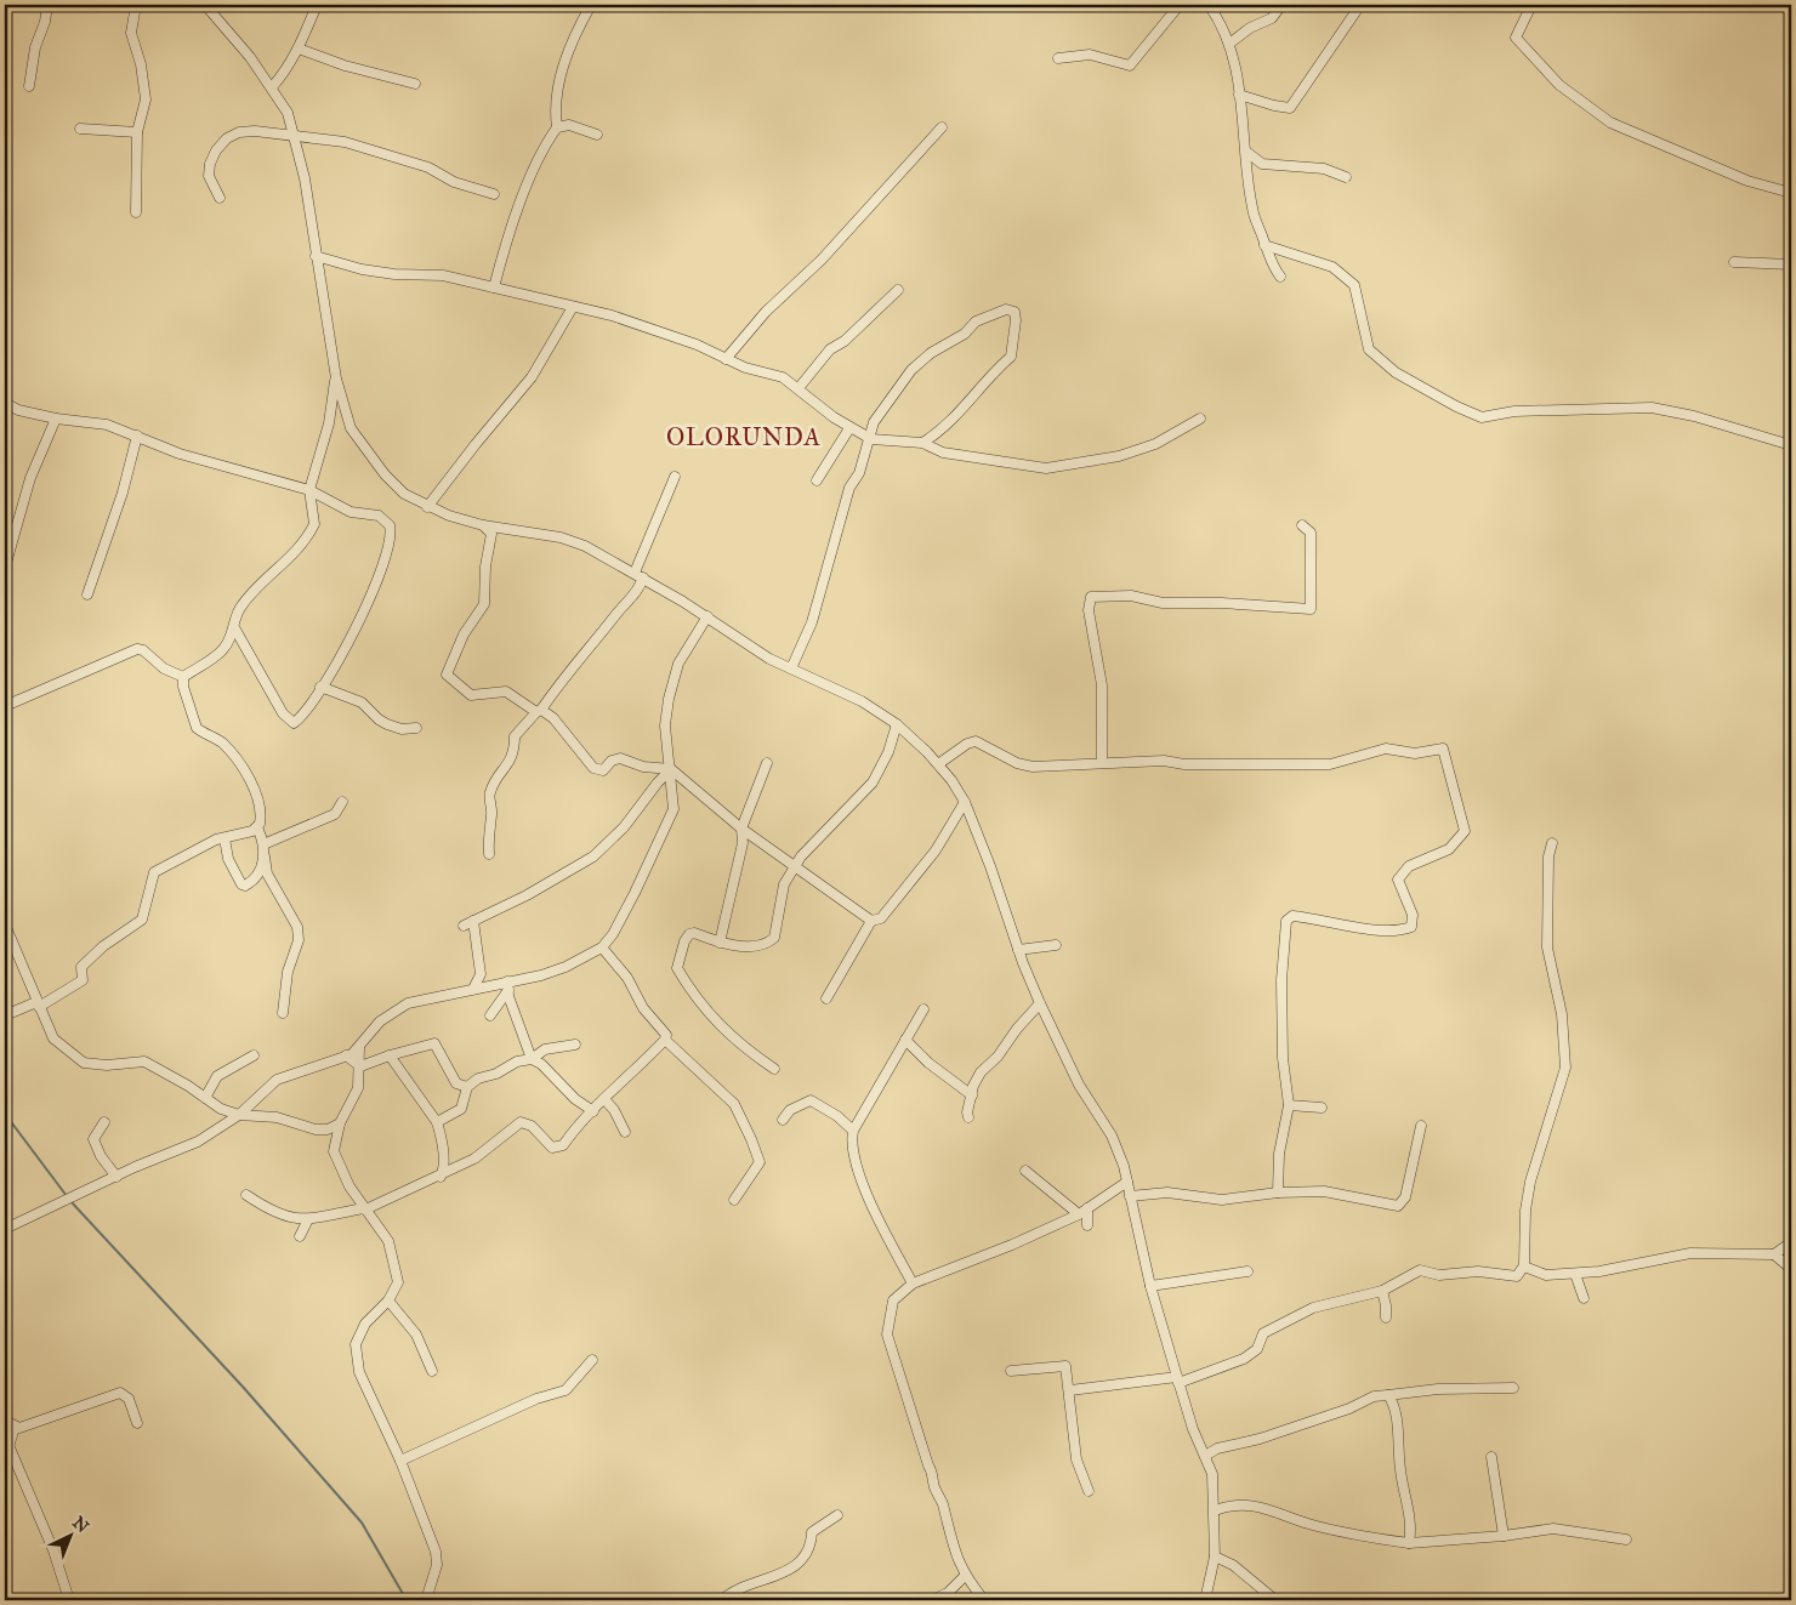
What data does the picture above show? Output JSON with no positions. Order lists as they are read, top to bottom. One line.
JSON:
{"districts":["OLORUNDA"],"north":"top right"}
